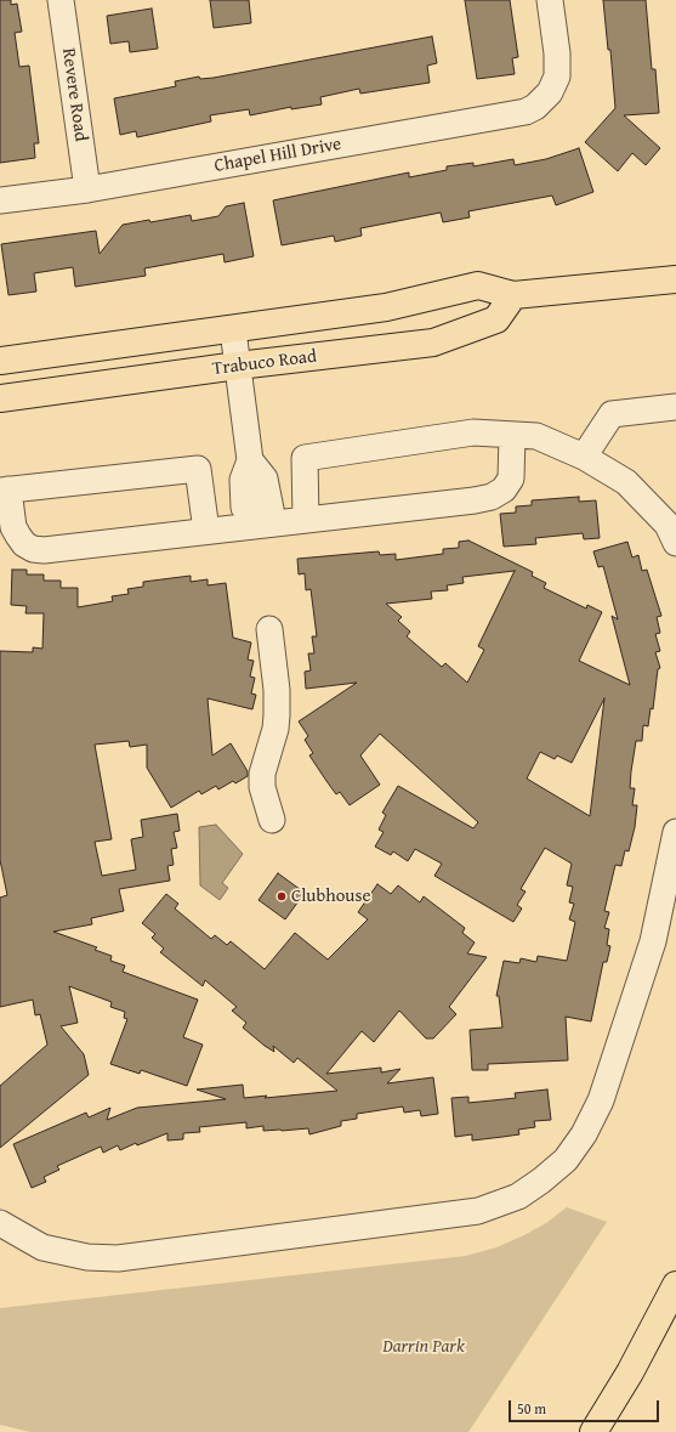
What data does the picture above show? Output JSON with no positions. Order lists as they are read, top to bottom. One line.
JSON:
{"streets":{"main road":["Trabuco Road"],"street":["Revere Road","Chapel Hill Drive"]},"crossings":[["Revere Road","Chapel Hill Drive"]],"parks":["Darrin Park"],"places":["Clubhouse"],"scale_bar":"50 m"}
